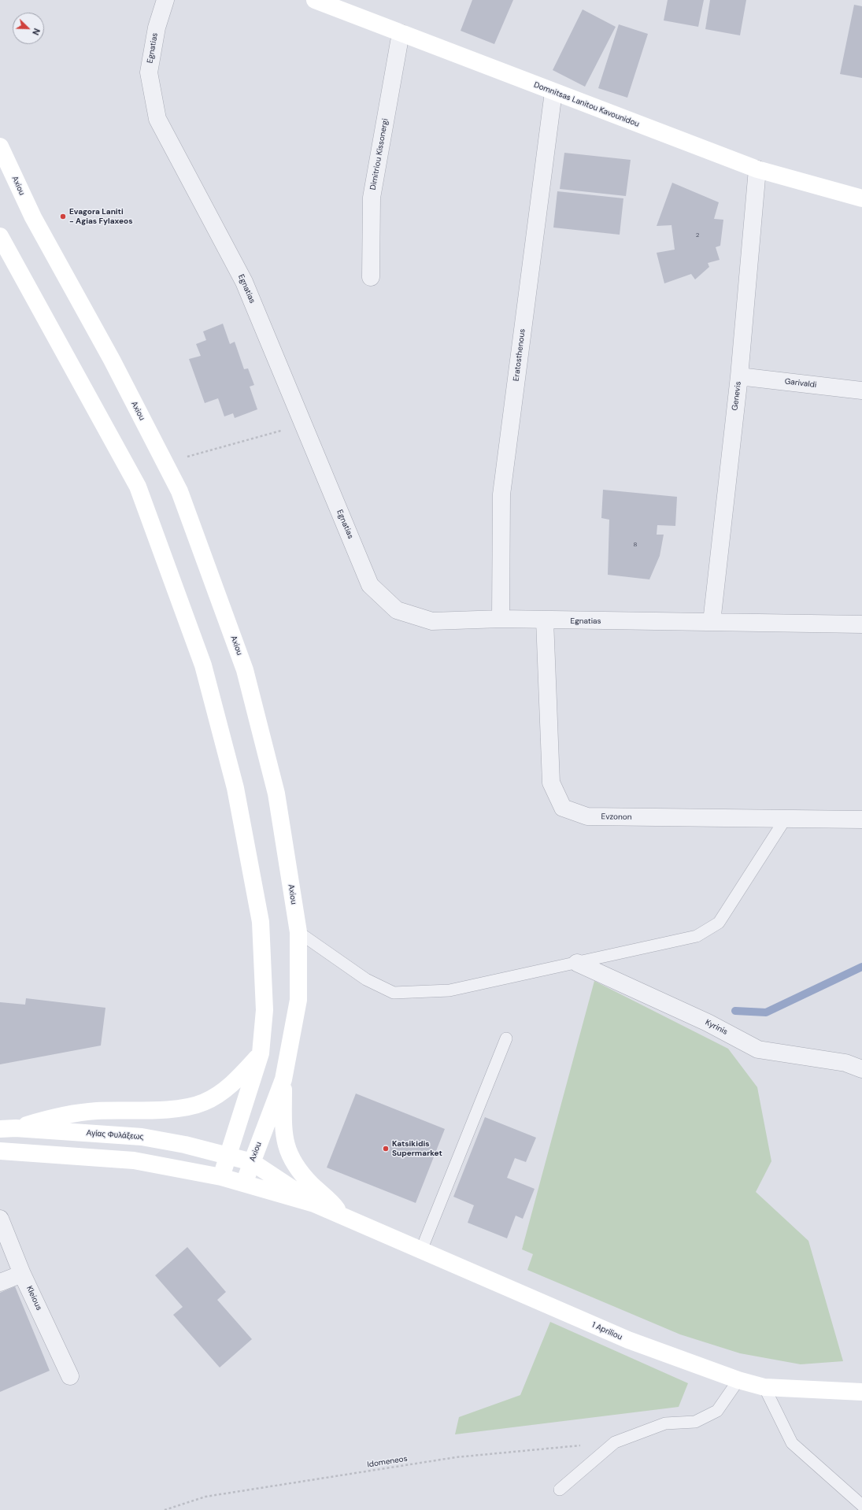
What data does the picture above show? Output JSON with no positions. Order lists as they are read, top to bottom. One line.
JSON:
{"streets":{"street":["Egnatias","Domnitsas Lanitou Kavounidou","Dimitriou Kissonergi","Axiou","Eratosthenous","Garivaldi","Genevis","Evzonon","Kyrinis","Αγίας Φυλάξεως","Kleious","1 Apriliou"],"path":["Idomeneos"]},"crossings":[["Egnatias","Eratosthenous"],["Egnatias","Genevis"],["Egnatias","Evzonon"],["Domnitsas Lanitou Kavounidou","Dimitriou Kissonergi"],["Domnitsas Lanitou Kavounidou","Eratosthenous"],["Domnitsas Lanitou Kavounidou","Genevis"],["Axiou","Αγίας Φυλάξεως"],["Garivaldi","Genevis"],["Αγίας Φυλάξεως","1 Apriliou"]],"places":["Evagora Laniti - Agias Fylaxeos","Katsikidis Supermarket"],"house_numbers":["2","8"],"north":"bottom right"}
